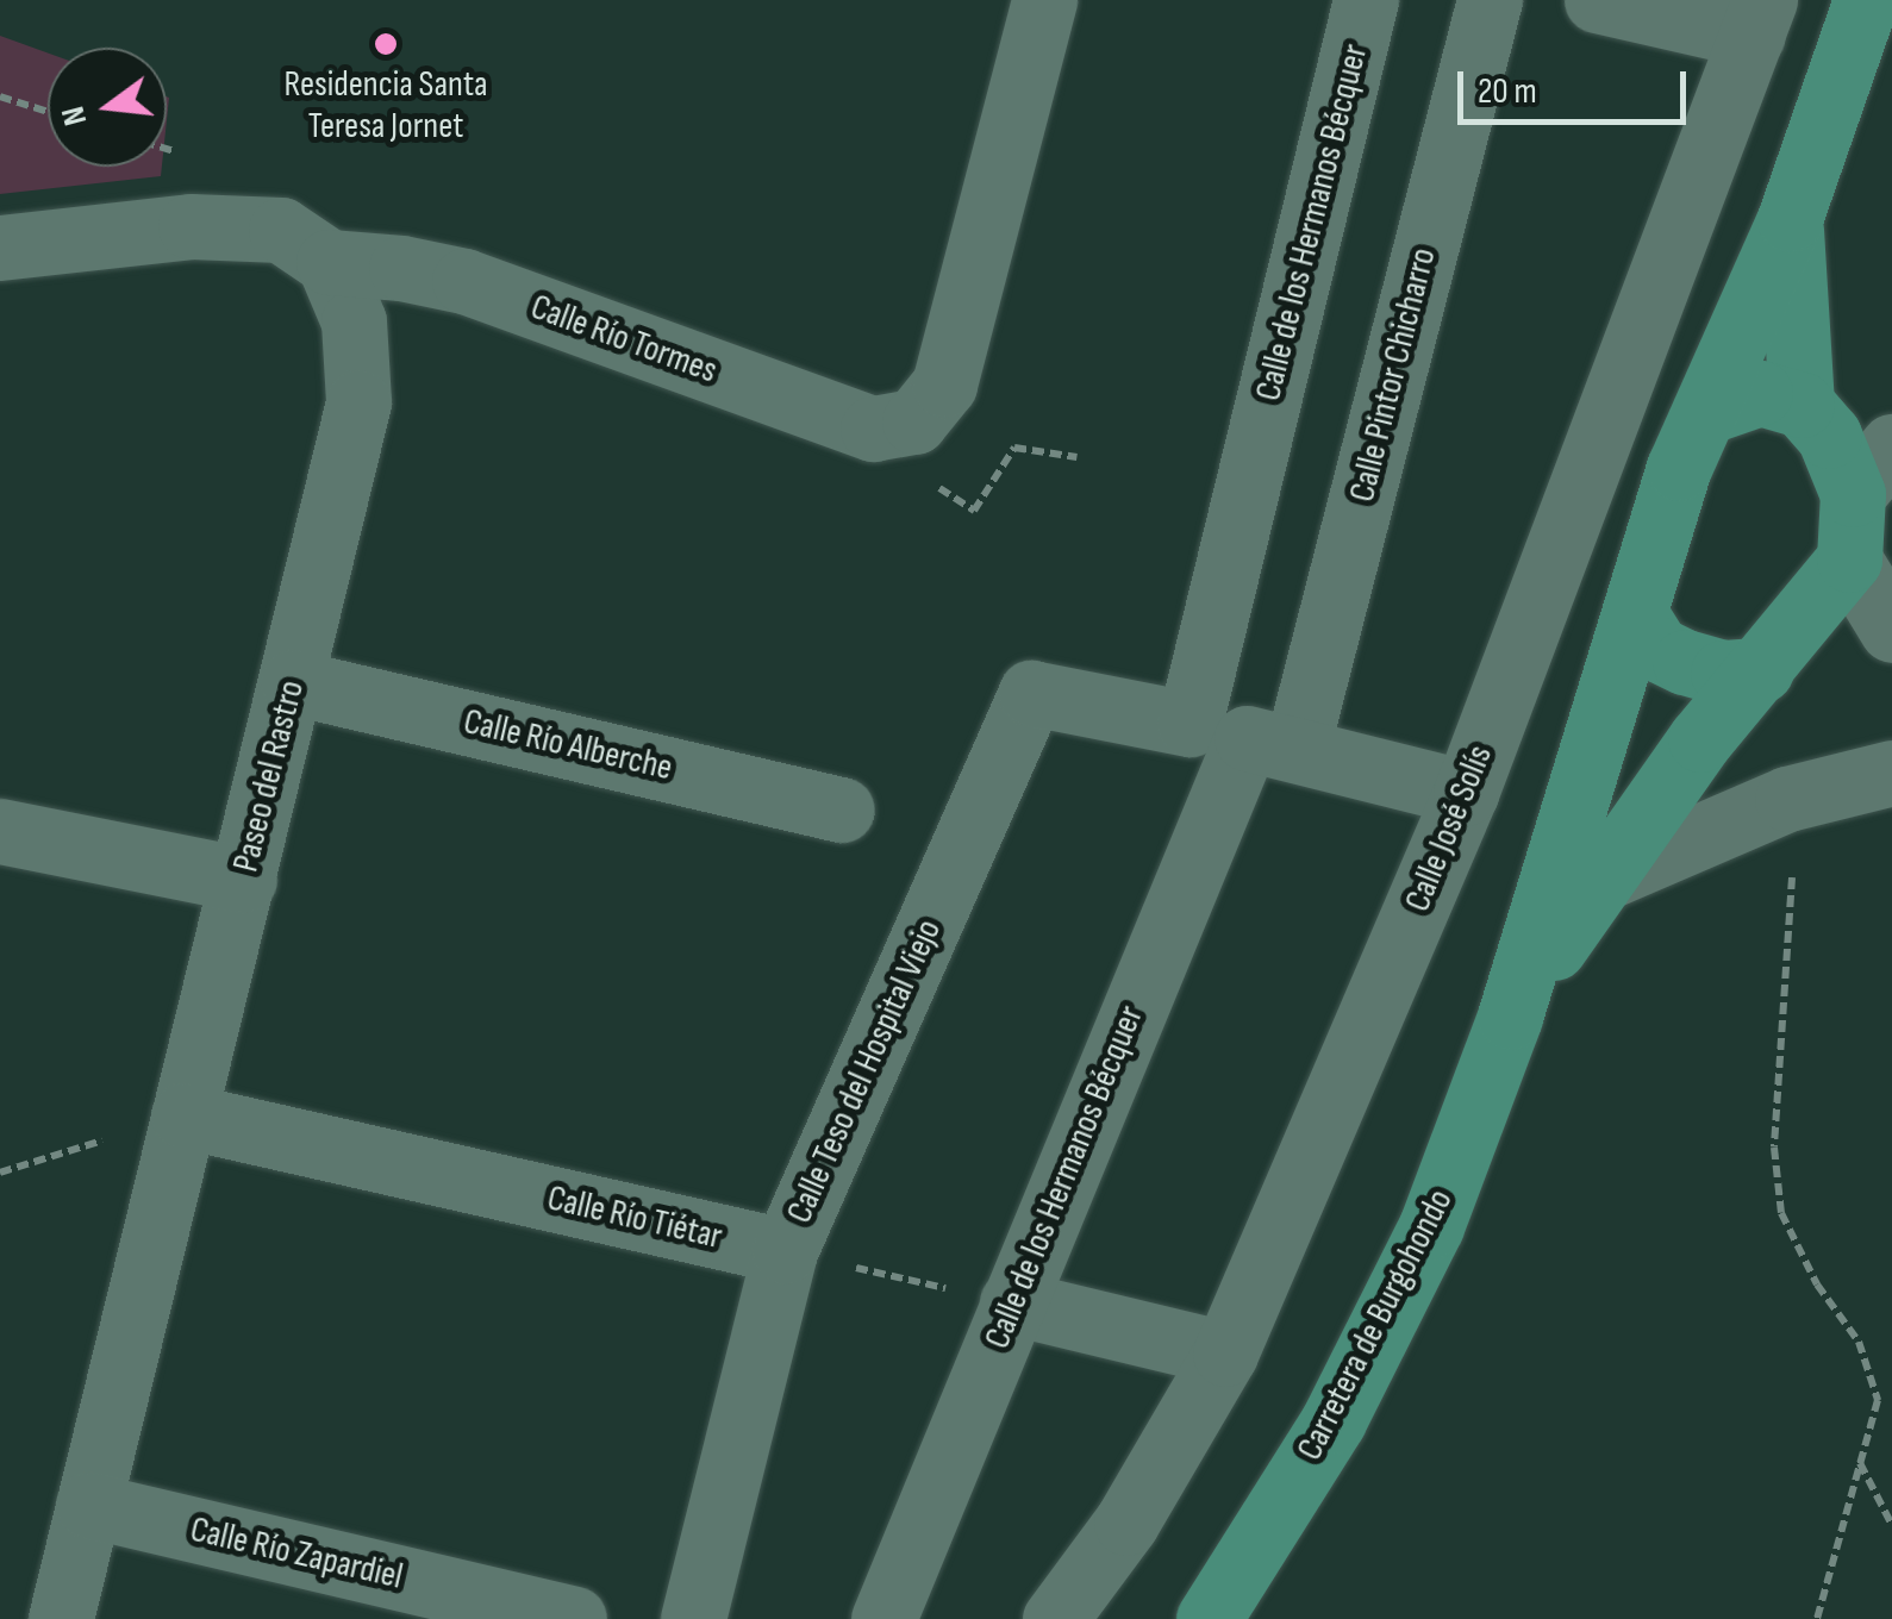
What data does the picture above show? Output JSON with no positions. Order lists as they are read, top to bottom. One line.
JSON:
{"streets":{"main road":["Carretera de Burgohondo"],"street":["Calle de los Hermanos Bécquer","Calle Río Tormes","Calle Pintor Chicharro","Calle Río Alberche","Paseo del Rastro","Calle José Solís","Calle Teso del Hospital Viejo","Calle Río Tiétar","Calle Río Zapardiel"]},"crossings":[["Calle de los Hermanos Bécquer","Calle Pintor Chicharro"],["Calle de los Hermanos Bécquer","Calle Teso del Hospital Viejo"],["Calle Río Tormes","Paseo del Rastro"],["Calle Pintor Chicharro","Calle Teso del Hospital Viejo"],["Calle Río Alberche","Paseo del Rastro"],["Paseo del Rastro","Calle Río Tiétar"],["Paseo del Rastro","Calle Río Zapardiel"],["Calle José Solís","Calle Teso del Hospital Viejo"],["Calle Teso del Hospital Viejo","Calle Río Tiétar"]],"places":["Residencia Santa Teresa Jornet"],"scale_bar":"20 m","north":"left"}
